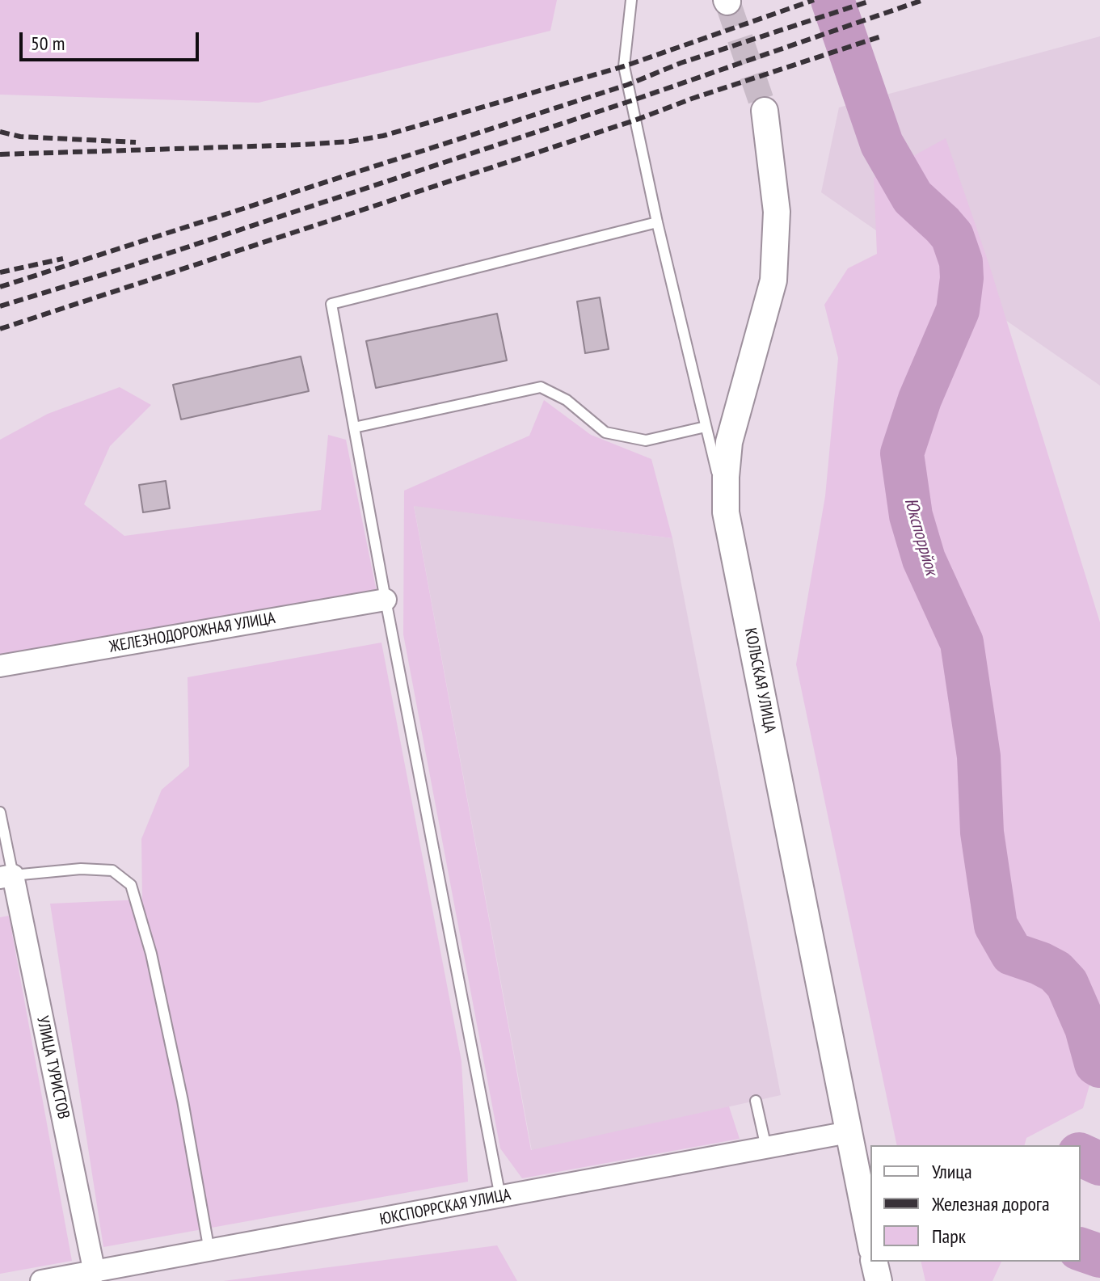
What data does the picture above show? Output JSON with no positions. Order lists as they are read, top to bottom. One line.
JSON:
{"streets":{"street":["ЖЕЛЕЗНОДОРОЖНАЯ УЛИЦА","КОЛЬСКАЯ УЛИЦА","УЛИЦА ТУРИСТОВ","ЮКСПОРРСКАЯ УЛИЦА"]},"crossings":[["КОЛЬСКАЯ УЛИЦА","ЮКСПОРРСКАЯ УЛИЦА"],["УЛИЦА ТУРИСТОВ","ЮКСПОРРСКАЯ УЛИЦА"]],"water":["Юкспоррйок"],"legend":["Улица","Железная дорога","Парк"],"scale_bar":"50 m"}
